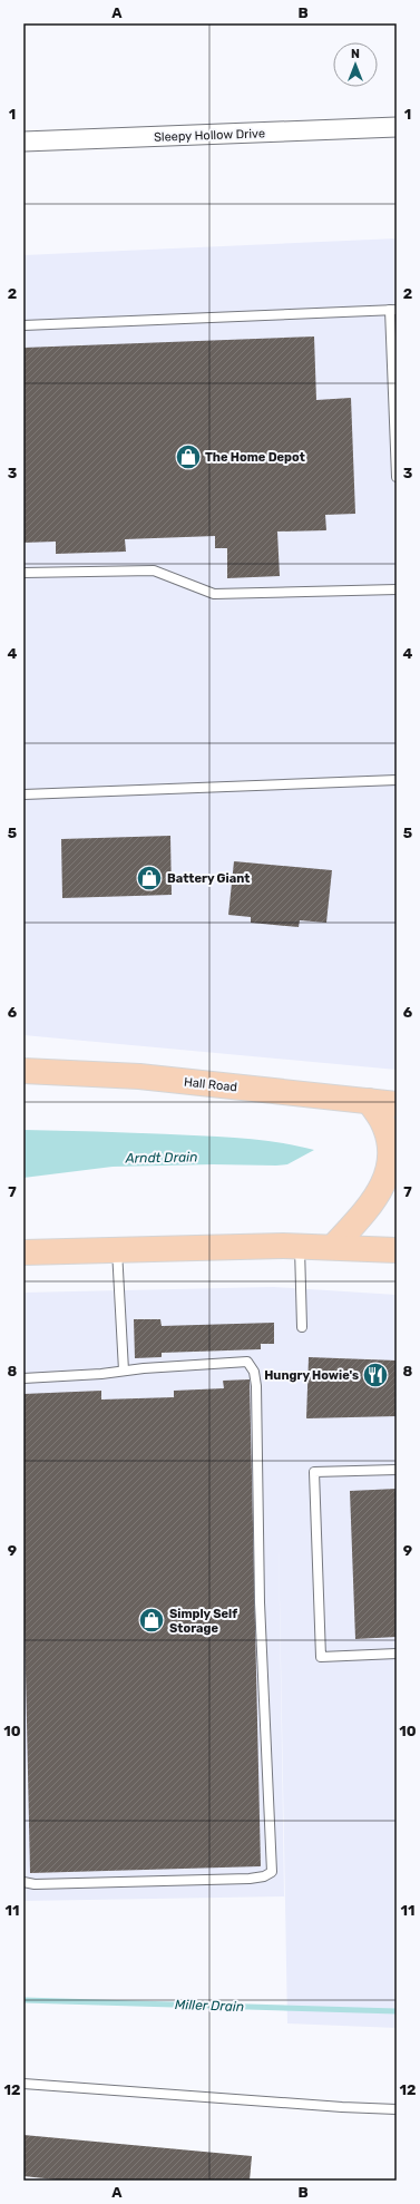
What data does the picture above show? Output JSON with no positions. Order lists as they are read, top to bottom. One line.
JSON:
{"streets":{"highway":["Hall Road"],"street":["Sleepy Hollow Drive"]},"water":["Arndt Drain","Miller Drain"],"places":{"shop":["The Home Depot","Battery Giant","Simply Self Storage"],"restaurant":["Hungry Howie's"]},"north":"top","grid":{"columns":["A","B"],"rows":["1","2","3","4","5","6","7","8","9","10","11","12"]}}
